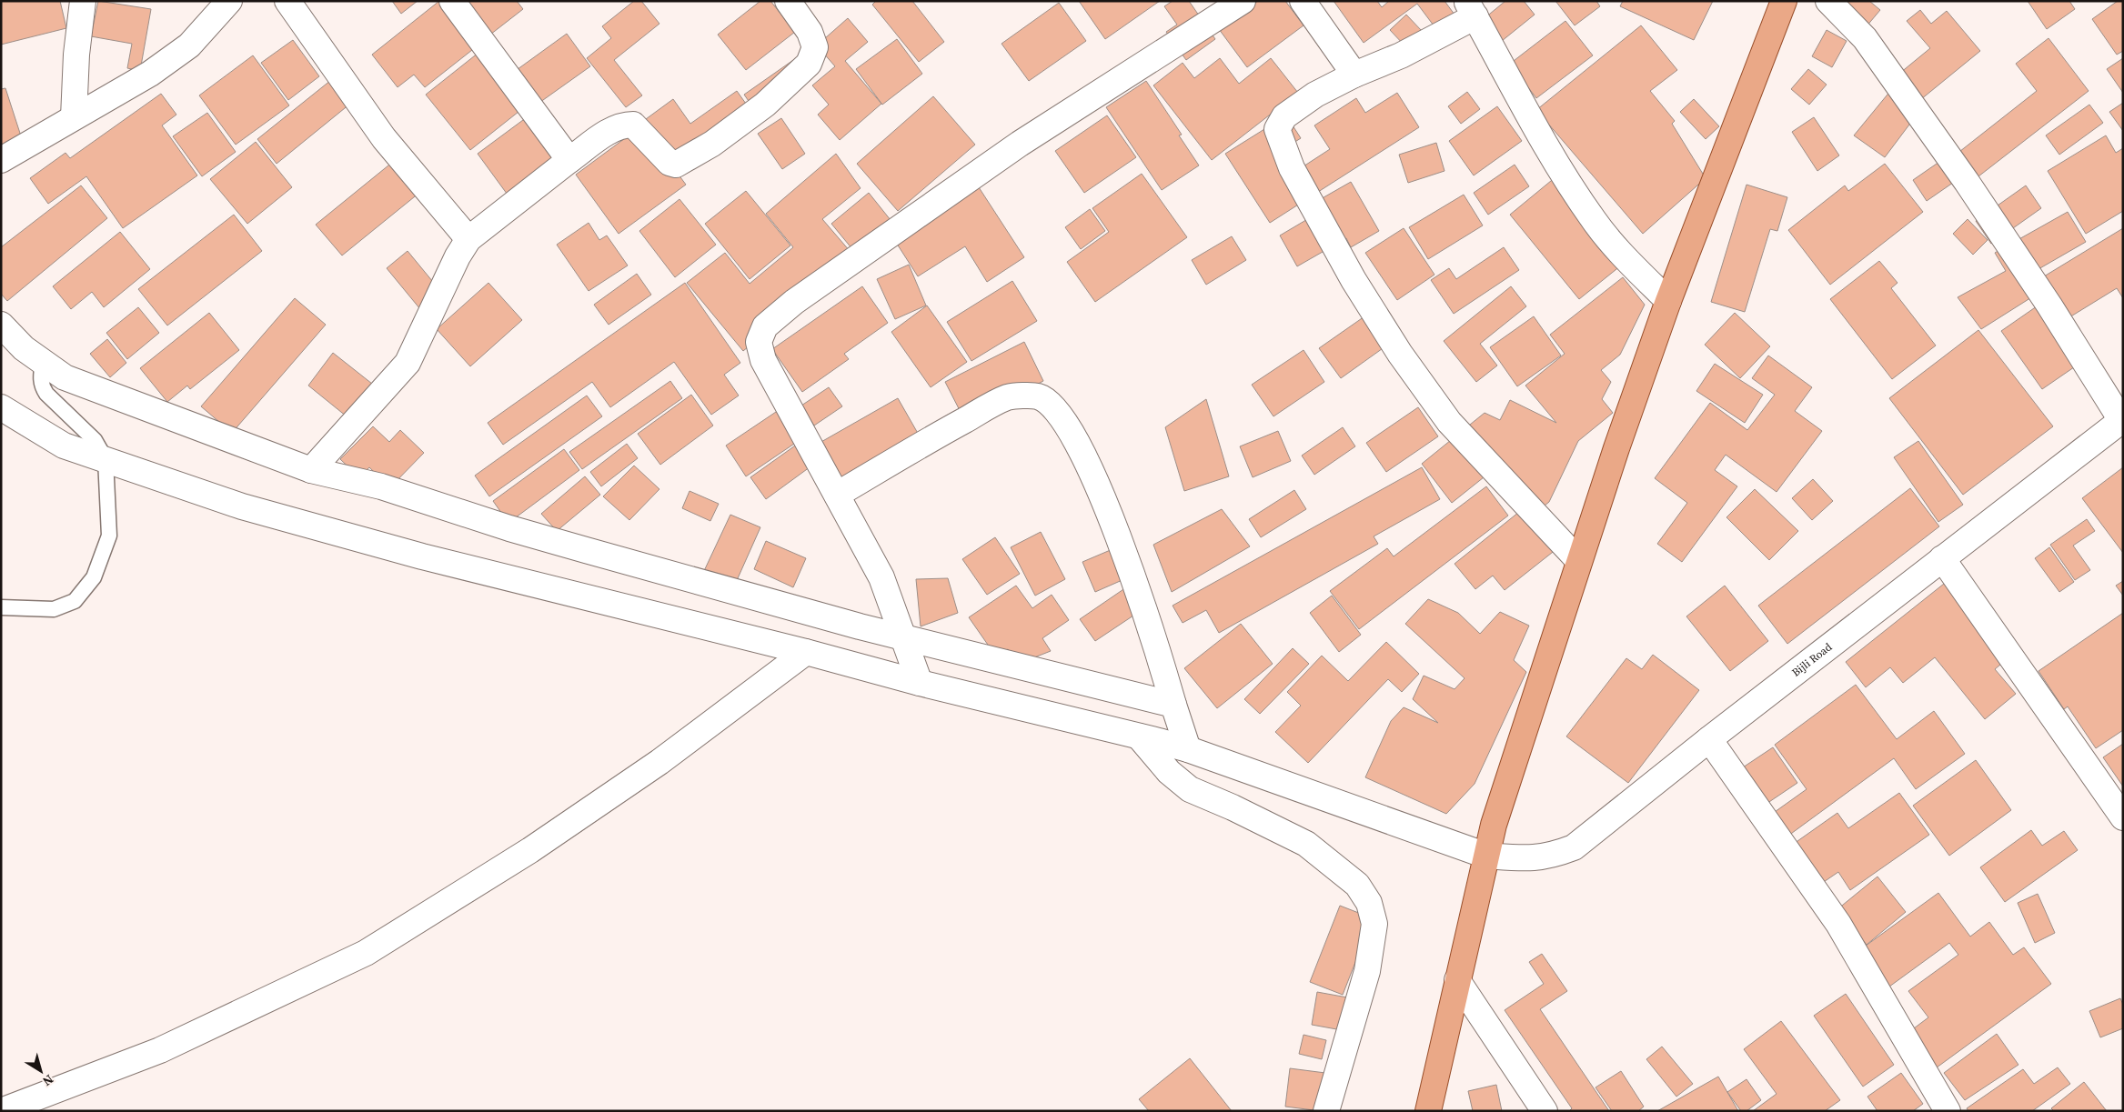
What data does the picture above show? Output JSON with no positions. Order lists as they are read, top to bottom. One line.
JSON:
{"streets":{"street":["Bijli Road"]},"north":"bottom right"}
